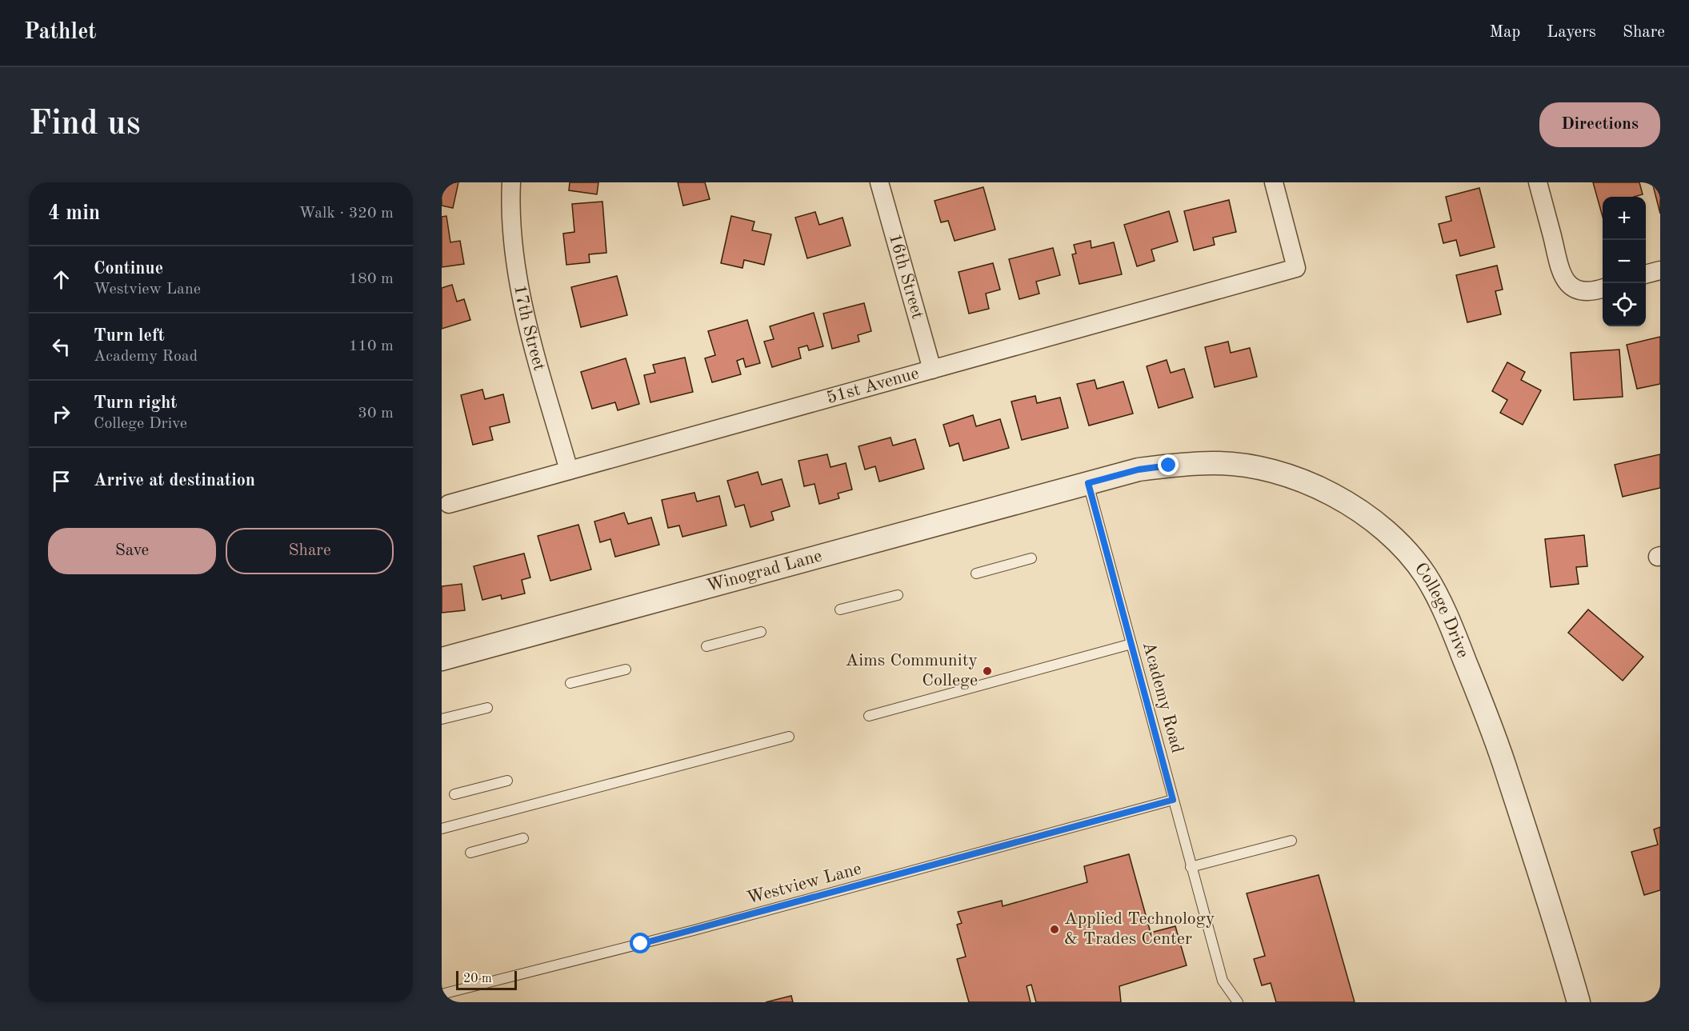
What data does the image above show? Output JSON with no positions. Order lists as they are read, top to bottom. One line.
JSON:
{"streets":{"street":["16th Street","17th Street","51st Avenue","Winograd Lane","College Drive"],"lane":["Academy Road","Westview Lane"]},"crossings":[["16th Street","51st Avenue"],["17th Street","51st Avenue"],["Winograd Lane","College Drive"],["Winograd Lane","Academy Road"],["College Drive","Academy Road"],["Academy Road","Westview Lane"]],"places":["Aims Community College","Applied Technology & Trades Center"],"scale_bar":"20 m","page":{"header":"Pathlet","nav":["Map","Layers","Share"],"buttons":["Directions",["Save","Share"]],"title":"Find us","heading":["4 min","Walk · 320 m"],"map_buttons":["+","−"],"list":[["Continue","Westview Lane","180 m"],["Turn left","Academy Road","110 m"],["Turn right","College Drive","30 m"],"Arrive at destination"],"scale":"20 m"}}
